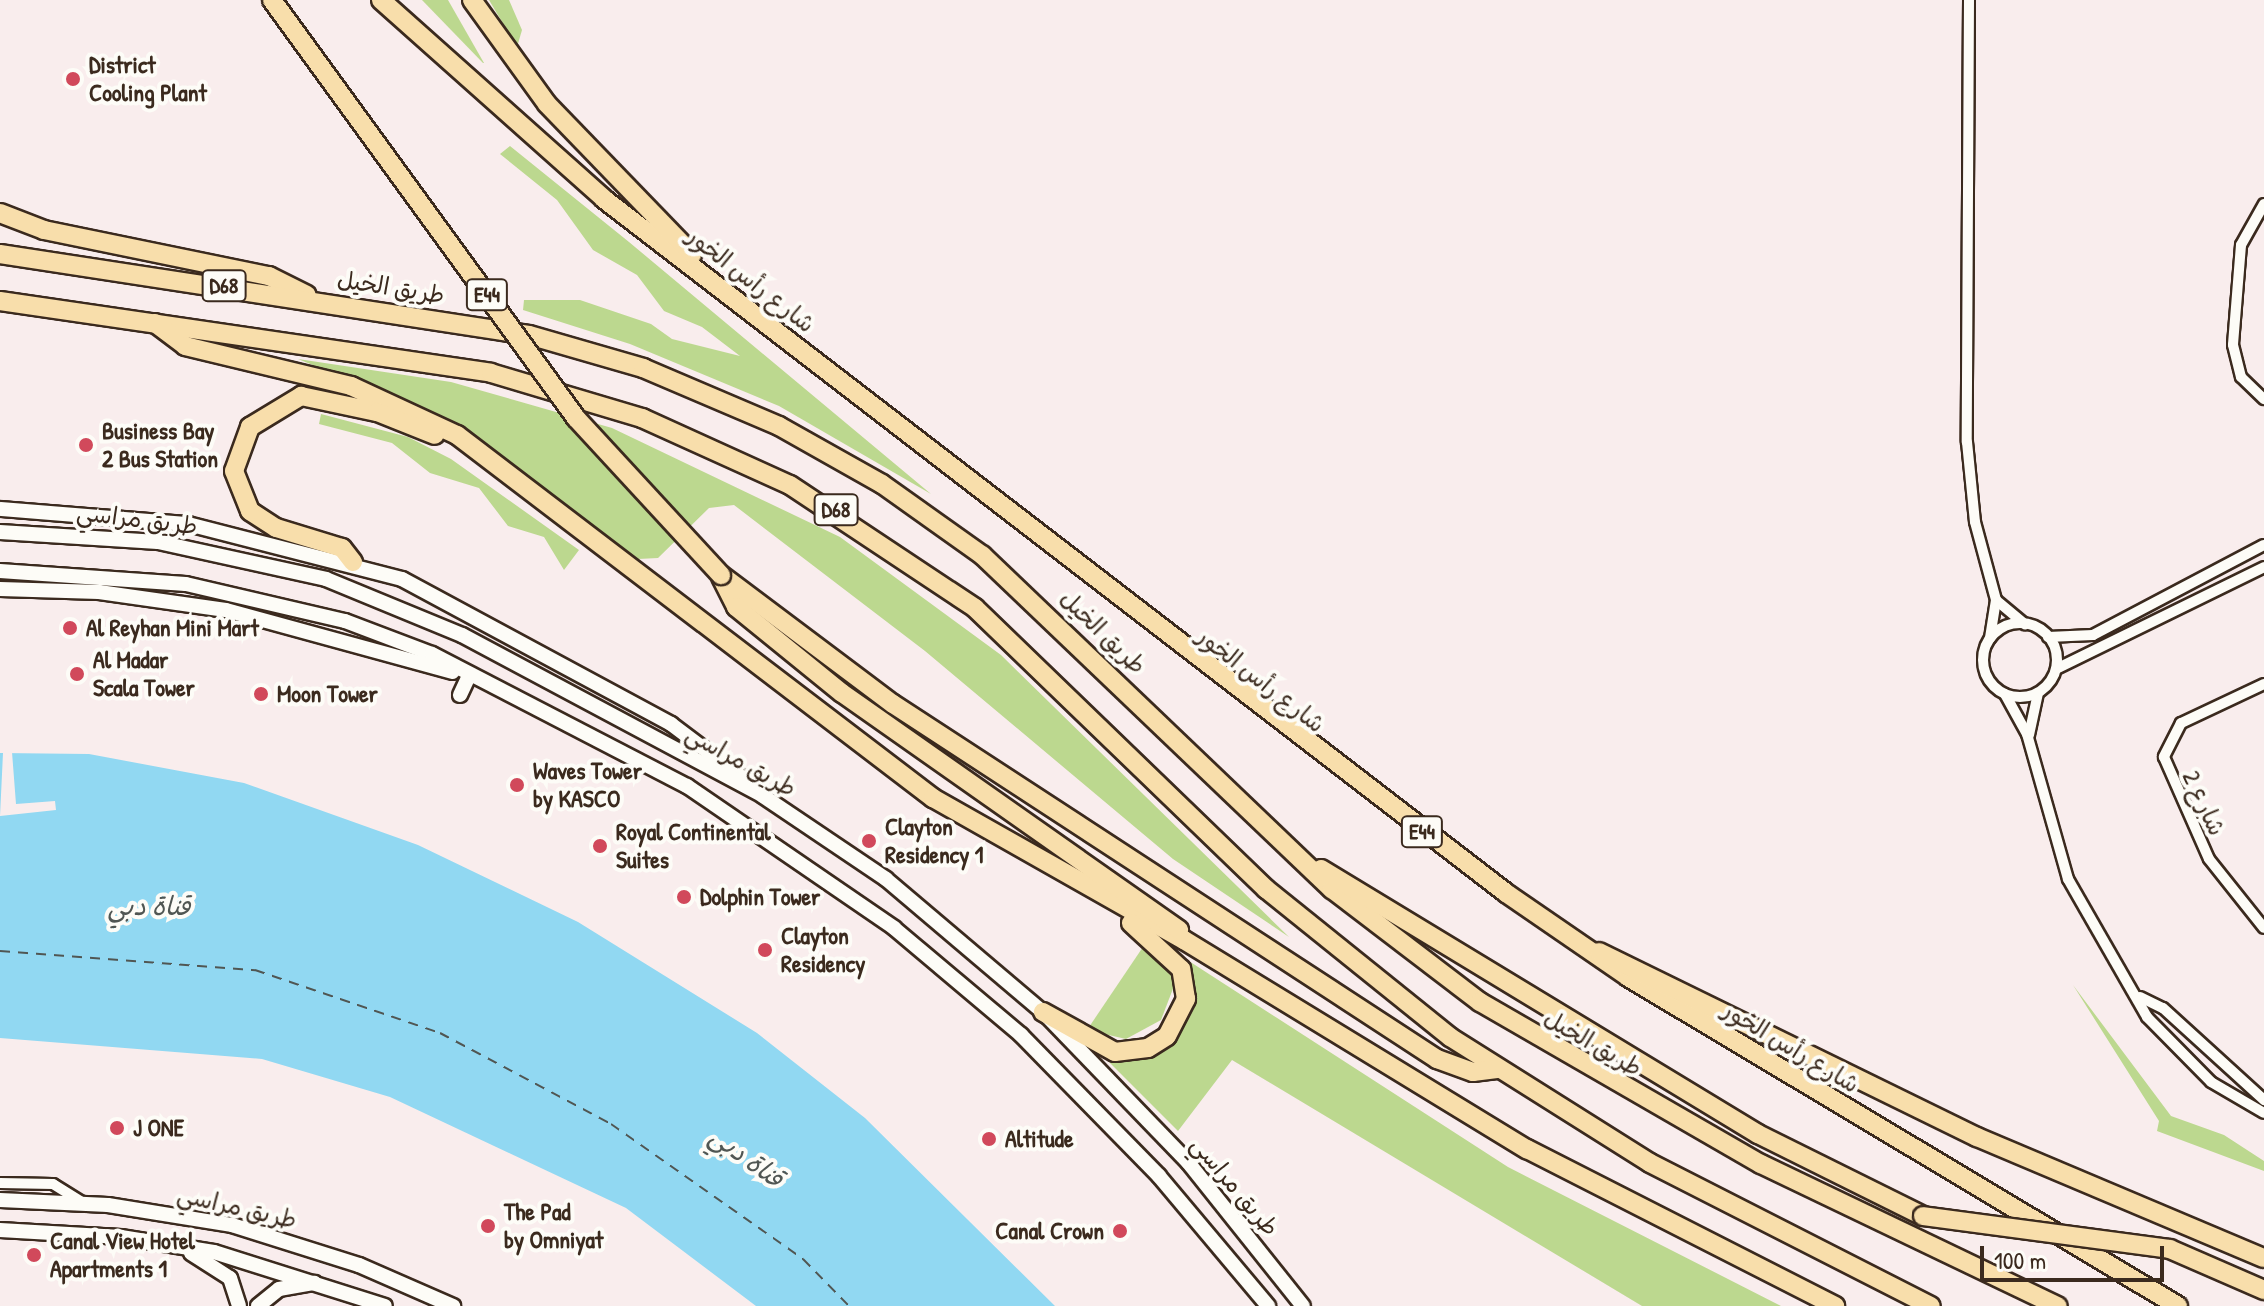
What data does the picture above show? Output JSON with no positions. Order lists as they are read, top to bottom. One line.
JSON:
{"streets":{"highway":["شارع رأس الخور","D68","طريق الخيل","E44"],"street":["طريق مراسي","شارع 2"]},"crossings":[["D68","E44"]],"water":["قناة دبي"],"places":["District Cooling Plant","Business Bay 2 Bus Station","Al Reyhan Mini Mart","Al Madar Scala Tower","Moon Tower","Waves Tower by KASCO","Clayton Residency 1","Royal Continental Suites","Dolphin Tower","Clayton Residency","J ONE","Altitude","The Pad by Omniyat","Canal Crown","Canal View Hotel Apartments 1"],"scale_bar":"100 m"}
